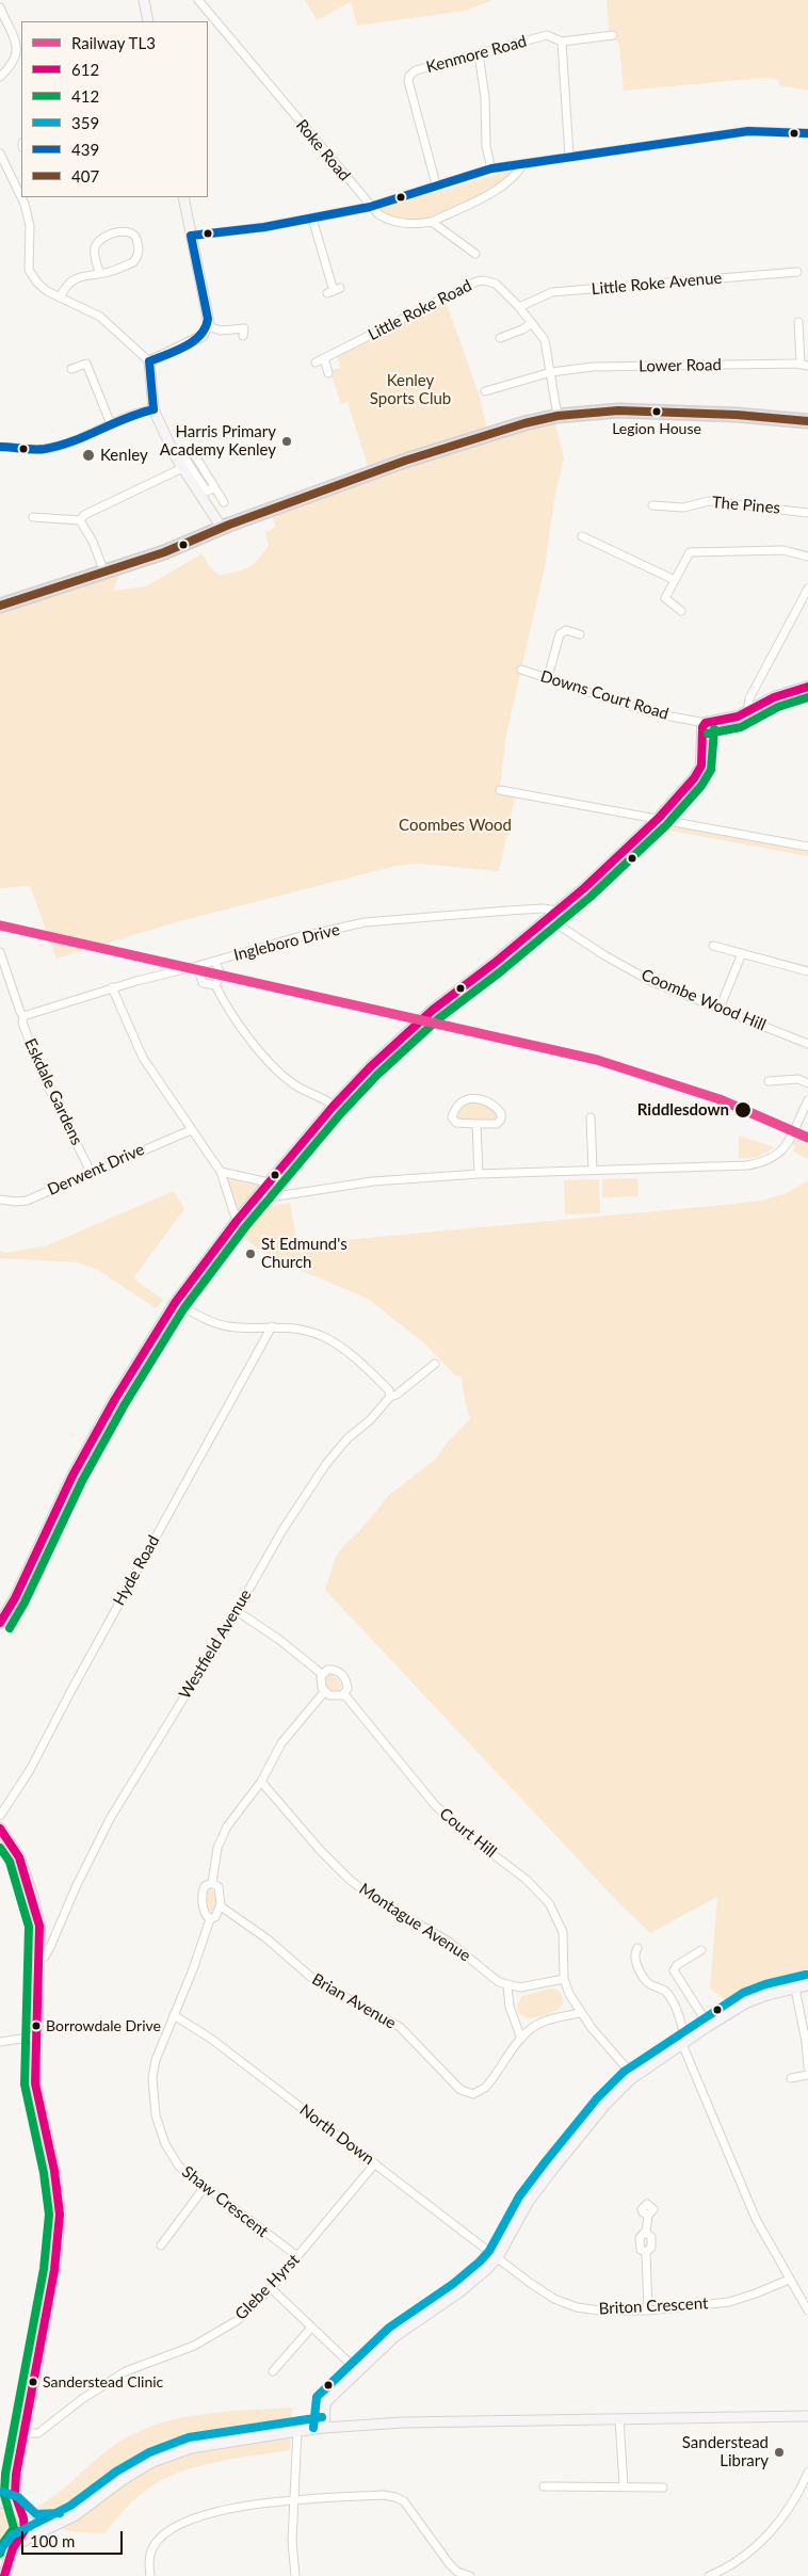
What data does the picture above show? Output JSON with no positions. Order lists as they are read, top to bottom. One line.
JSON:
{"streets":{"main road":["Downs Court Road"],"street":["Kenmore Road","Roke Road","Little Roke Avenue","Little Roke Road","Lower Road","The Pines","Ingleboro Drive","Coombe Wood Hill","Eskdale Gardens","Derwent Drive","Hyde Road","Westfield Avenue","Court Hill","Montague Avenue","Brian Avenue","North Down","Shaw Crescent","Glebe Hyrst","Briton Crescent"]},"crossings":[["Little Roke Avenue","Little Roke Road"],["Little Roke Road","Lower Road"],["Ingleboro Drive","Coombe Wood Hill"],["Ingleboro Drive","Eskdale Gardens"],["Eskdale Gardens","Derwent Drive"],["Westfield Avenue","Court Hill"],["North Down","Shaw Crescent"],["North Down","Glebe Hyrst"],["North Down","Briton Crescent"],["Shaw Crescent","Glebe Hyrst"]],"parks":["Kenley Sports Club","Coombes Wood"],"places":["Legion House","Harris Primary Academy Kenley","Kenley","Riddlesdown","St Edmund's Church","Borrowdale Drive","Sanderstead Clinic","Sanderstead Library"],"lines":["transit line 439","transit line 407","transit line 612","transit line 412","rail line TL3","transit line 359"],"legend":["Railway TL3","612","412","359","439","407"],"scale_bar":"100 m"}
